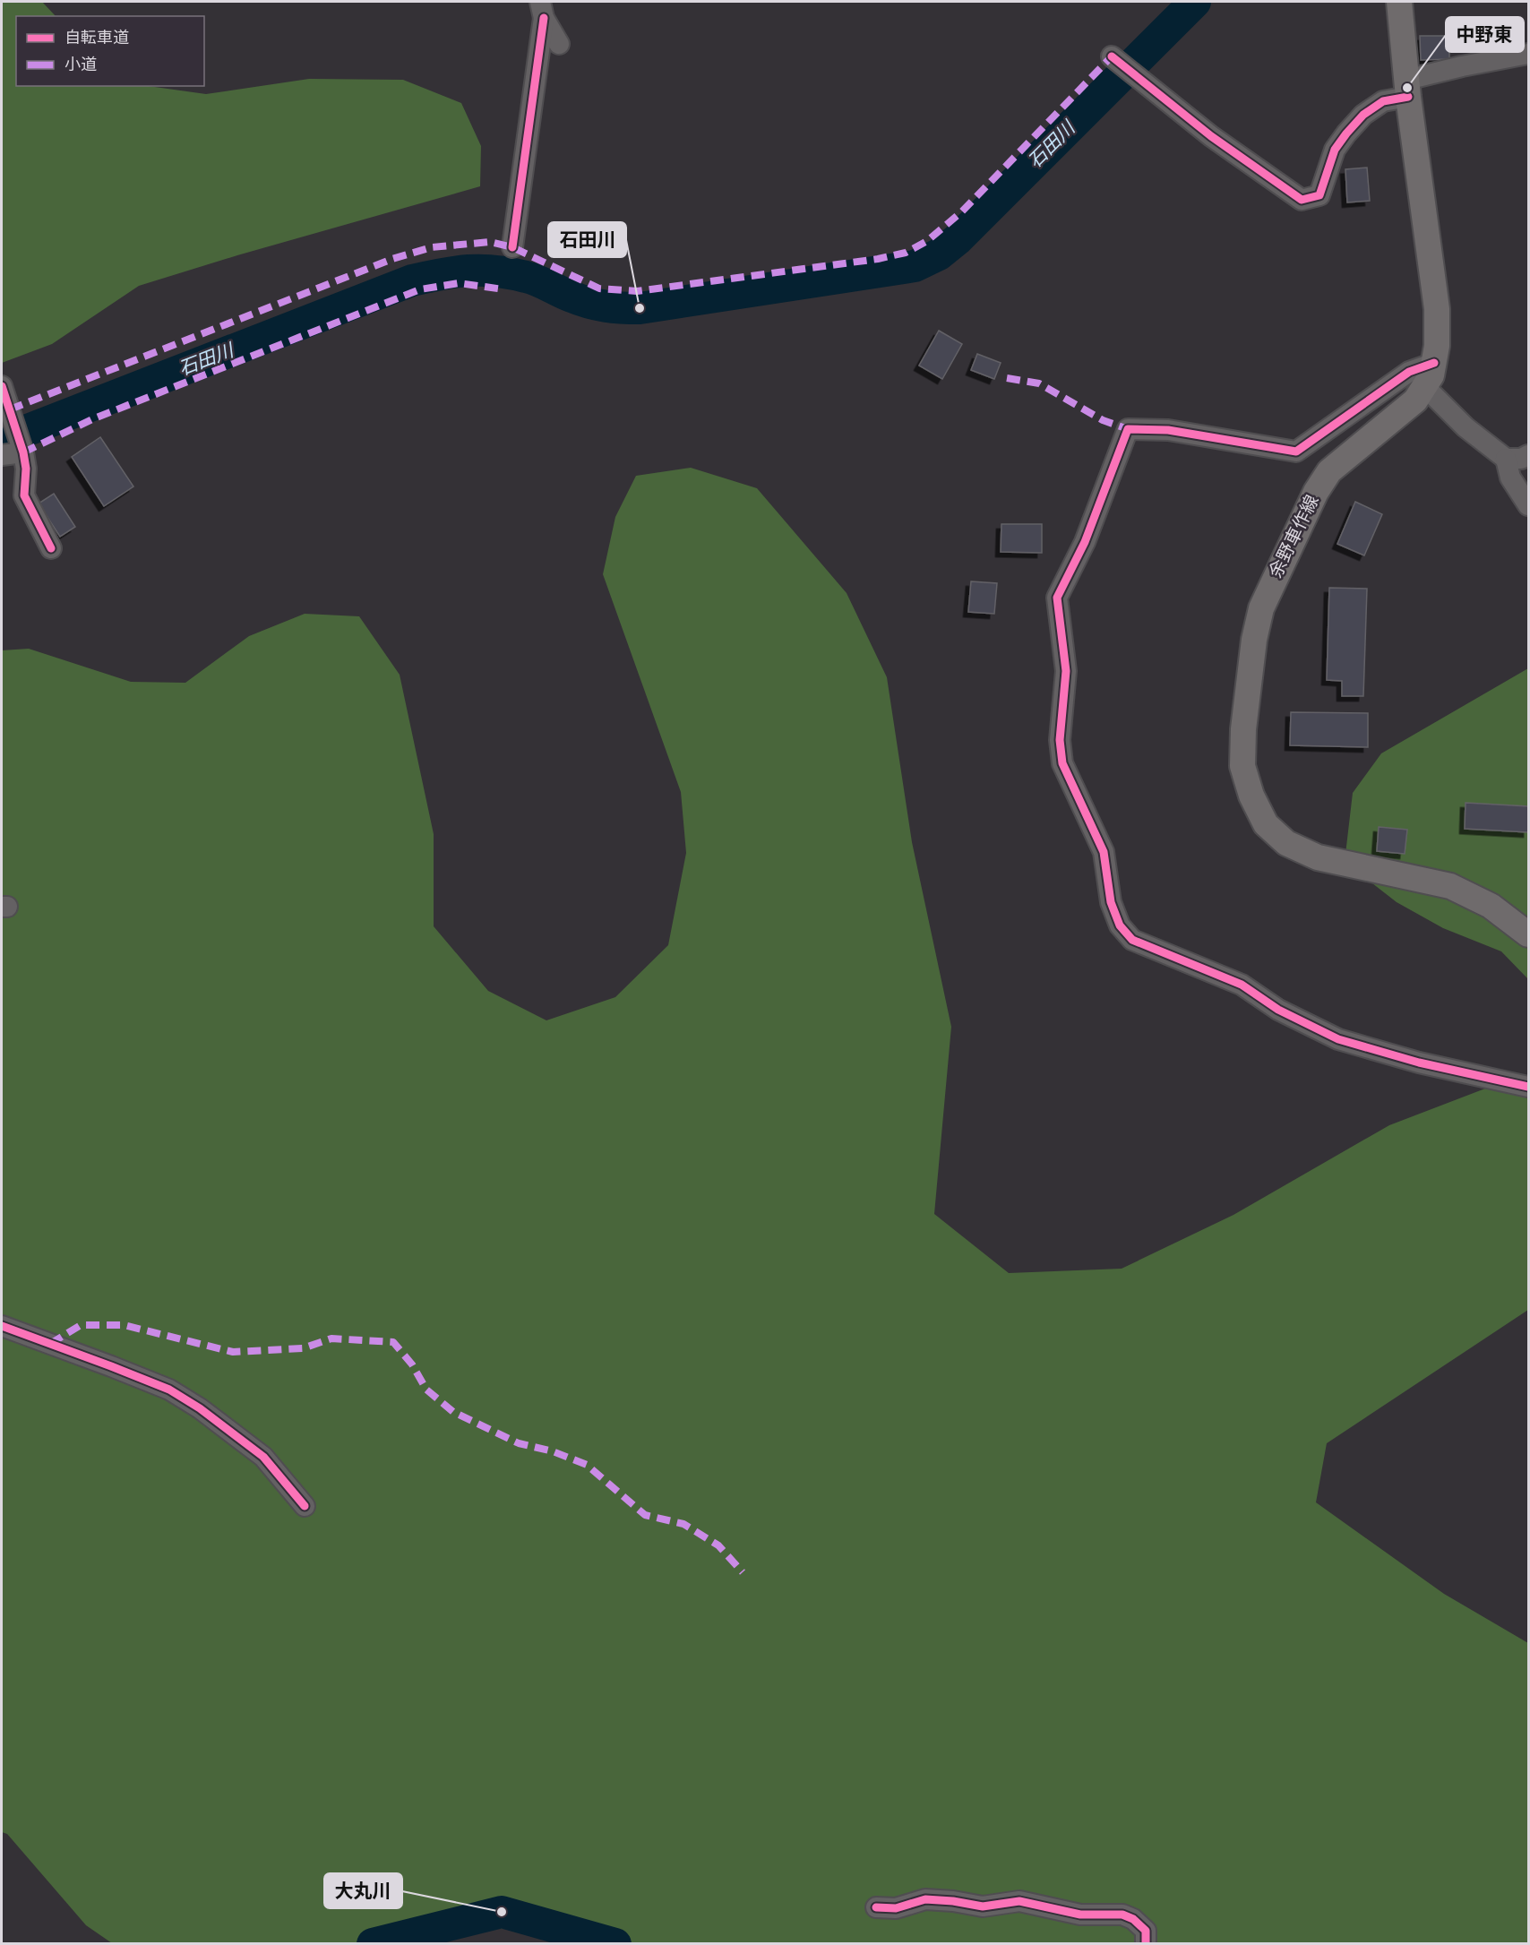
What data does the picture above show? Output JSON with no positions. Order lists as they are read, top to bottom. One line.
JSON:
{"streets":{"main road":["余野車作線"]},"water":["石田川"],"places":["中野東","石田川","大丸川"],"legend":["自転車道","小道"]}
